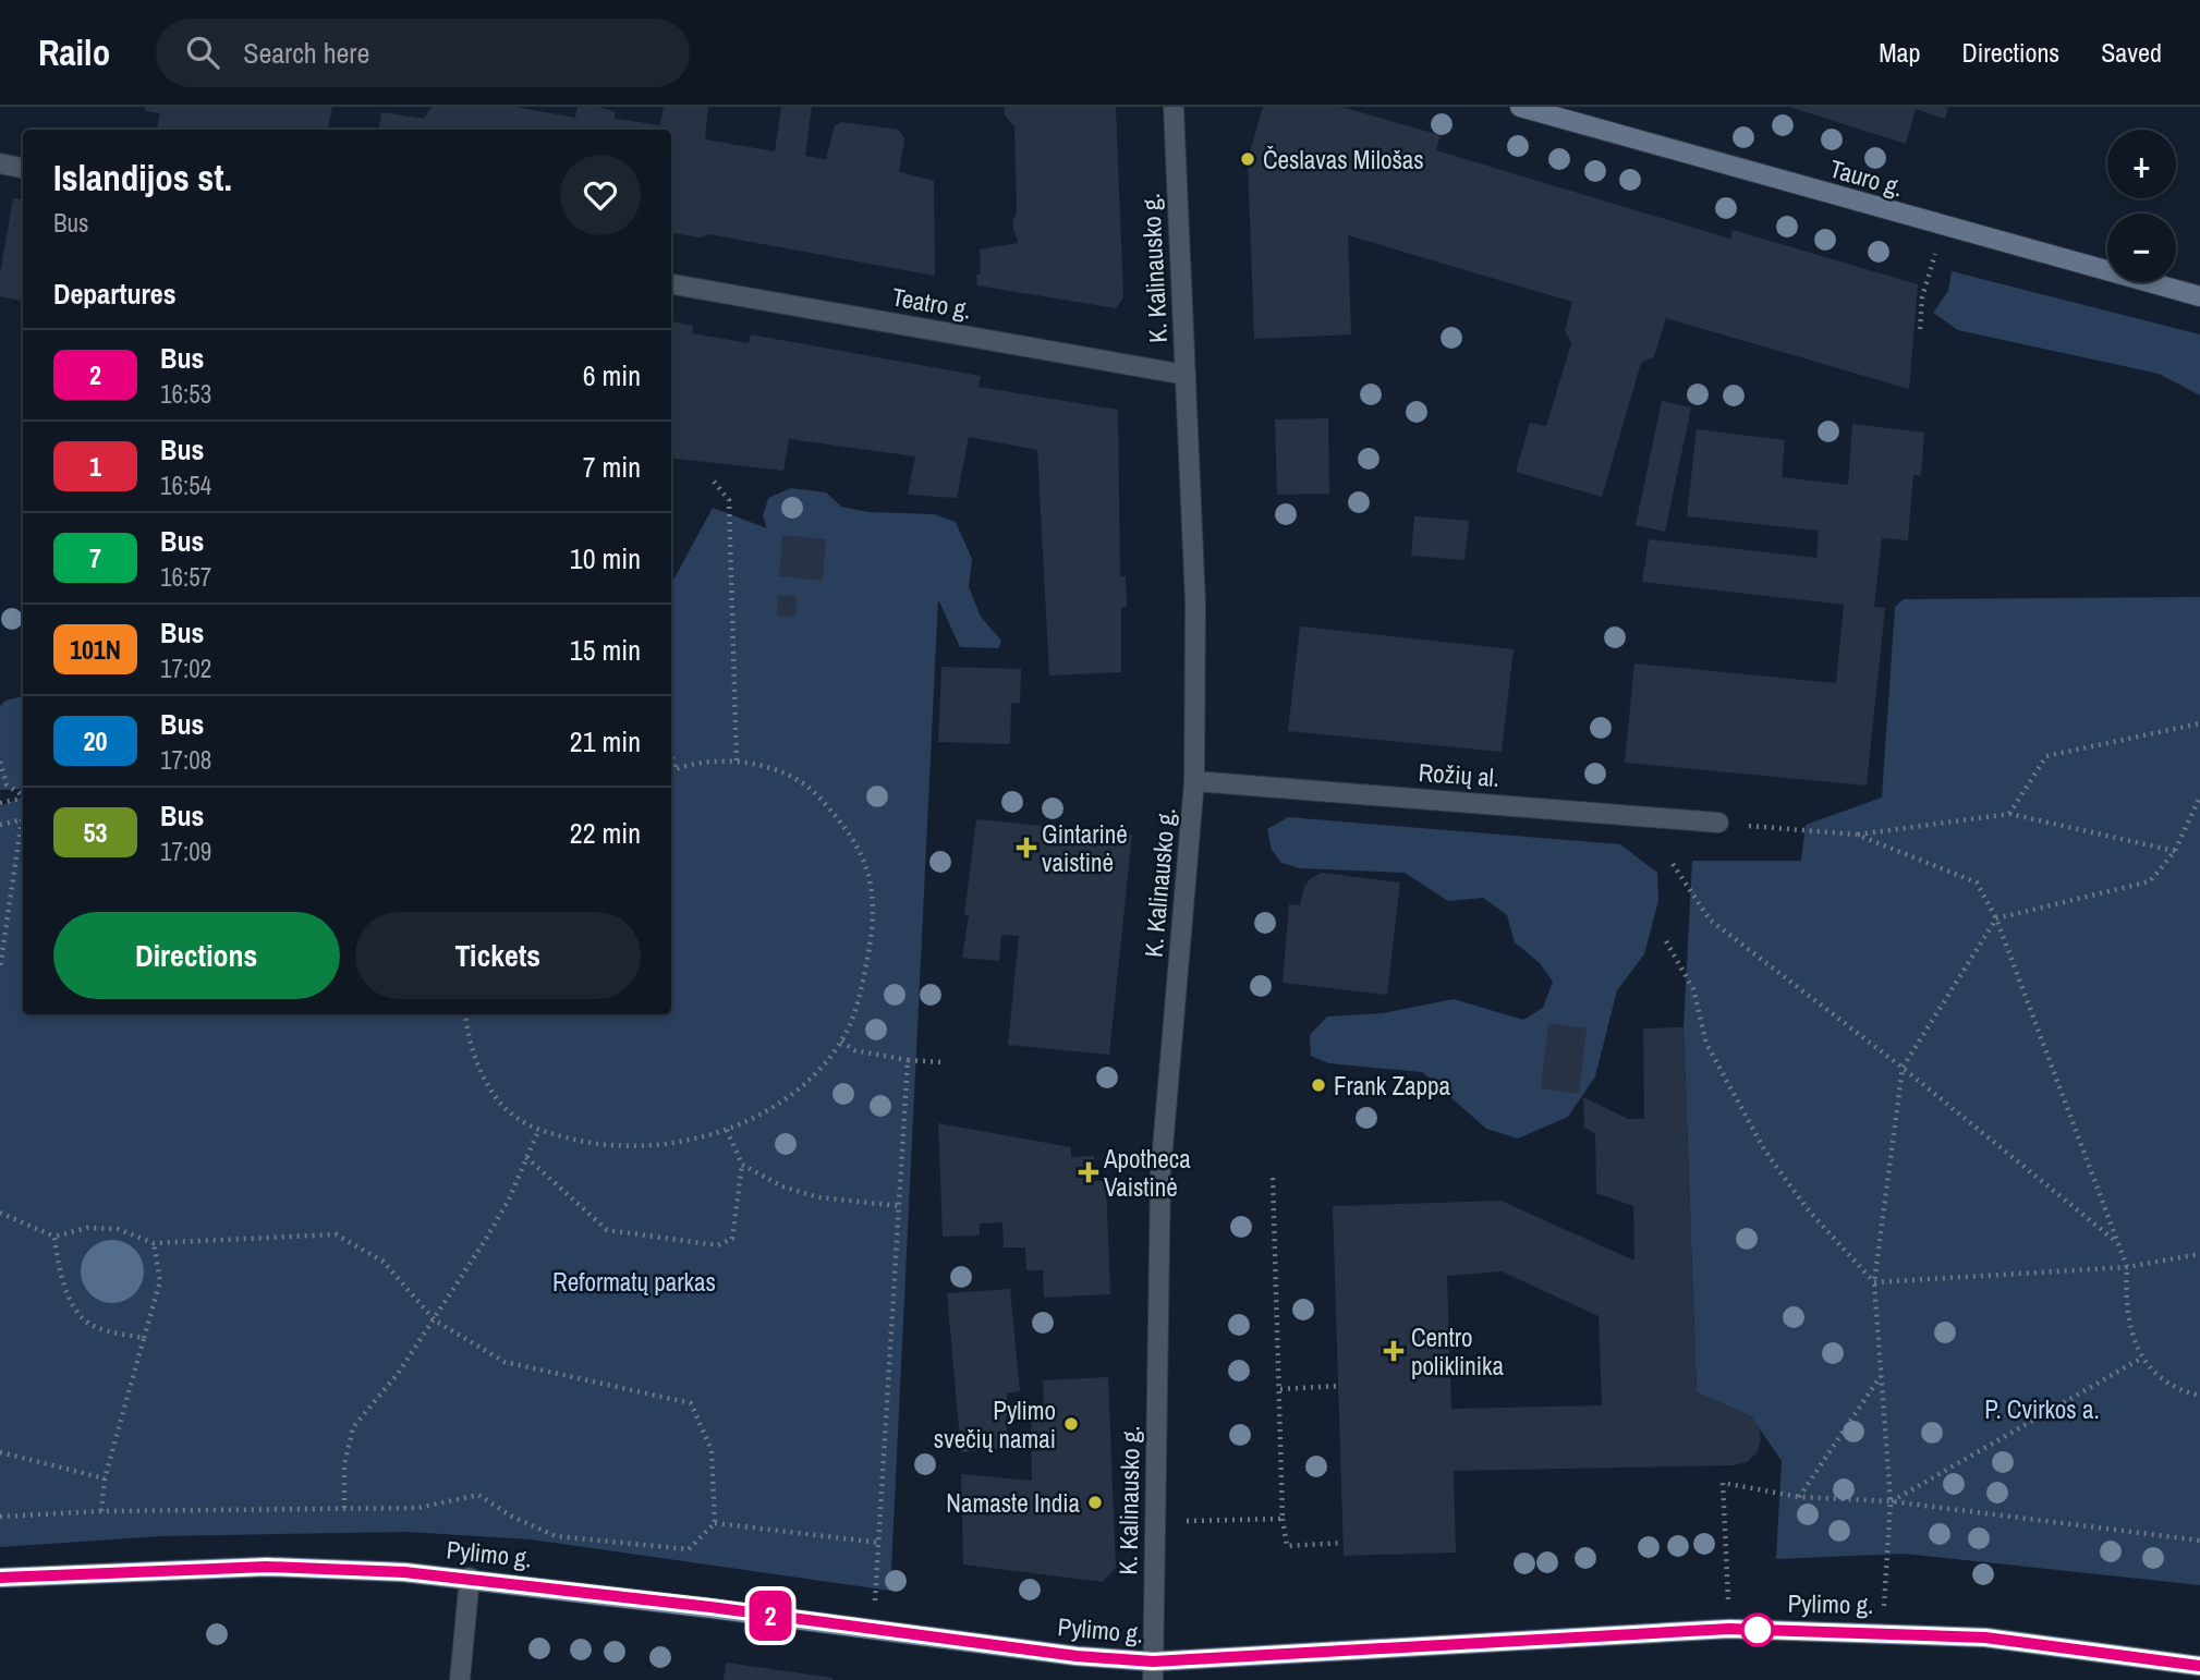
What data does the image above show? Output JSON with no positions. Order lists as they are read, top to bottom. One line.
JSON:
{"streets":{"main road":["Tauro g.","Pylimo g."],"street":["K. Kalinausko g.","Teatro g.","Rožių al."]},"crossings":[["K. Kalinausko g.","Teatro g."],["K. Kalinausko g.","Rožių al."],["K. Kalinausko g.","Pylimo g."]],"parks":["Reformatų parkas","P. Cvirkos a."],"places":{"other":["Česlavas Milošas","Frank Zappa","Pylimo svečių namai","Namaste India"],"health":["Gintarinė vaistinė","Apotheca Vaistinė","Centro poliklinika"]},"lines":["bus line 2"],"page":{"header":"Railo","search":"Search here","nav":["Map","Directions","Saved"],"on_map":"2","map_buttons":["+","−"],"heading":[["Islandijos st.","Bus"],"Departures"],"list":[{"mark":"2","name":"Bus","note":"16:53","value":"6 min"},{"mark":"1","name":"Bus","note":"16:54","value":"7 min"},{"mark":"7","name":"Bus","note":"16:57","value":"10 min"},{"mark":"101N","name":"Bus","note":"17:02","value":"15 min"},{"mark":"20","name":"Bus","note":"17:08","value":"21 min"},{"mark":"53","name":"Bus","note":"17:09","value":"22 min"}],"buttons":["Directions","Tickets"]}}
